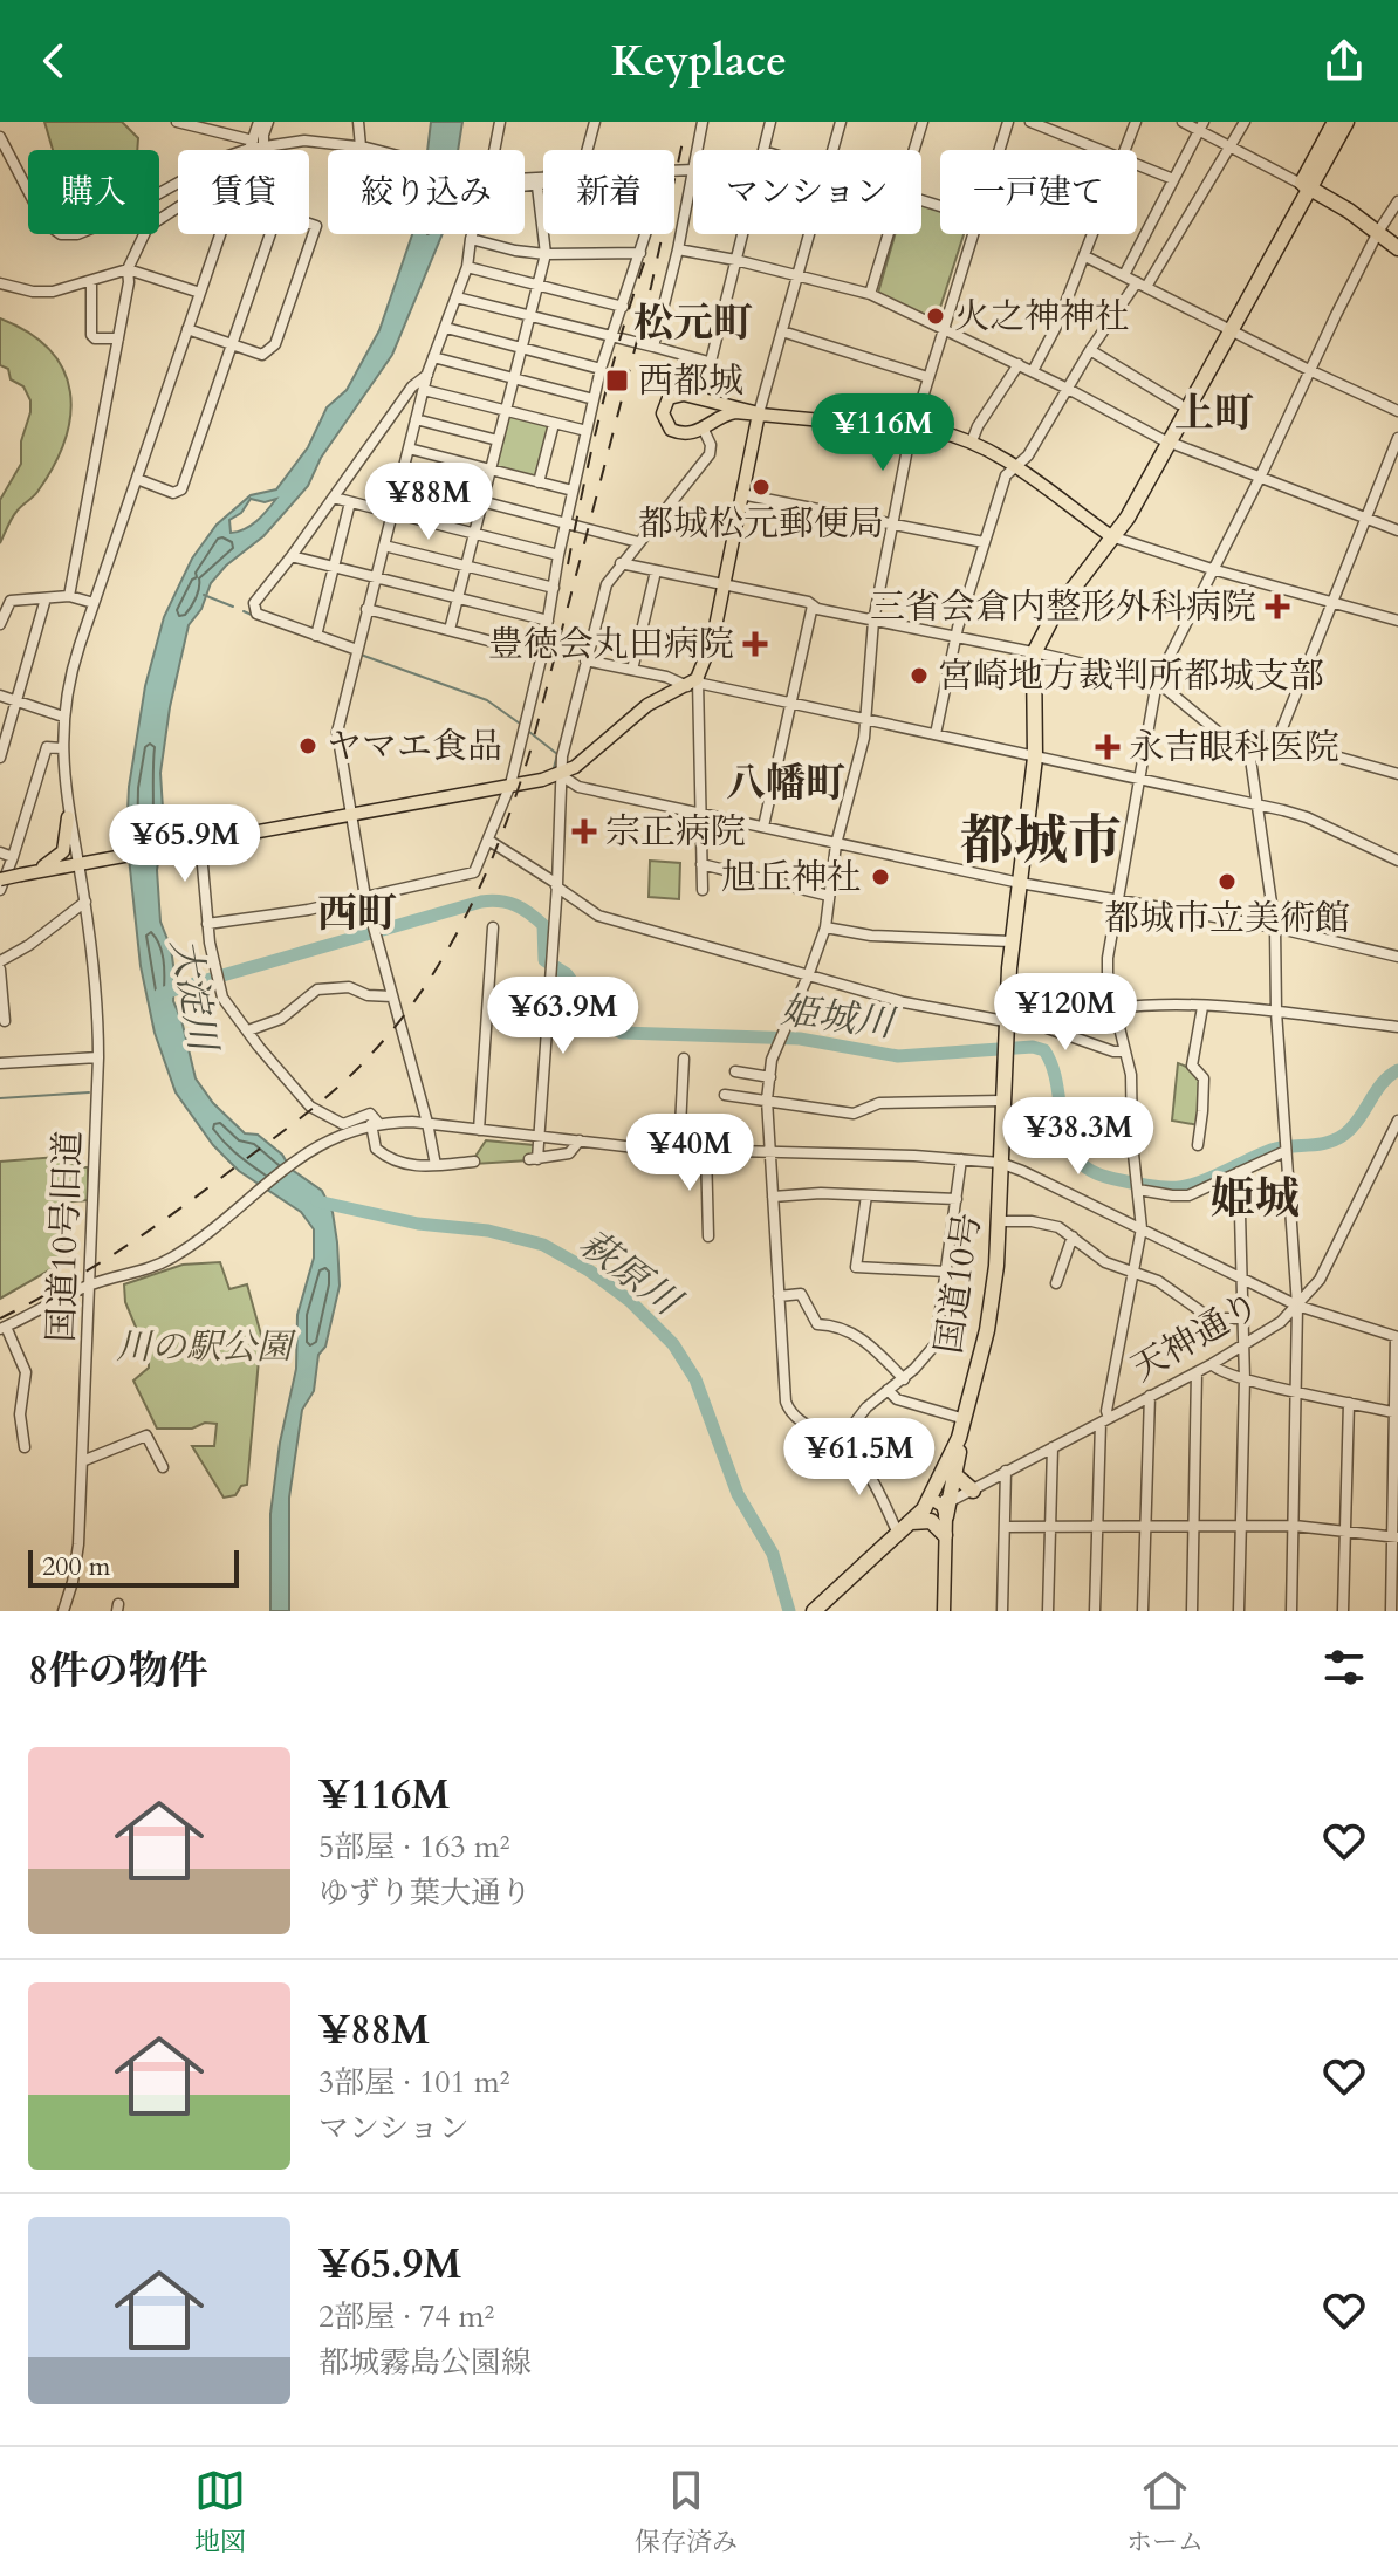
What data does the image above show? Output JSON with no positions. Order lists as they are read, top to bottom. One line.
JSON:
{"streets":{"highway":["国道10号"],"street":["国道10号旧道","天神通り"]},"districts":["松元町","上町","八幡町","都城市","西町","姫城"],"water":["大淀川","姫城川","萩原川"],"parks":["川の駅公園"],"places":{"other":["火之神神社","都城松元郵便局","宮崎地方裁判所都城支部","ヤマエ食品","旭丘神社","都城市立美術館"],"transit":["西都城"],"health":["三省会倉内整形外科病院","豊徳会丸田病院","永吉眼科医院","宗正病院"]},"scale_bar":"200 m","page":{"header":"Keyplace","chip":["購入","賃貸","絞り込み","新着","マンション","一戸建て"],"price":["¥116M","¥88M","¥65.9M","¥120M","¥63.9M","¥38.3M","¥40M","¥61.5M"],"scale":"200 m","heading":"8件の物件","list":[{"name":"¥116M","note":"5部屋 · 163 m² · ゆずり葉大通り"},{"name":"¥88M","note":"3部屋 · 101 m² · マンション"},{"name":"¥65.9M","note":"2部屋 · 74 m² · 都城霧島公園線"}],"tabs":["地図","保存済み","ホーム"]}}
